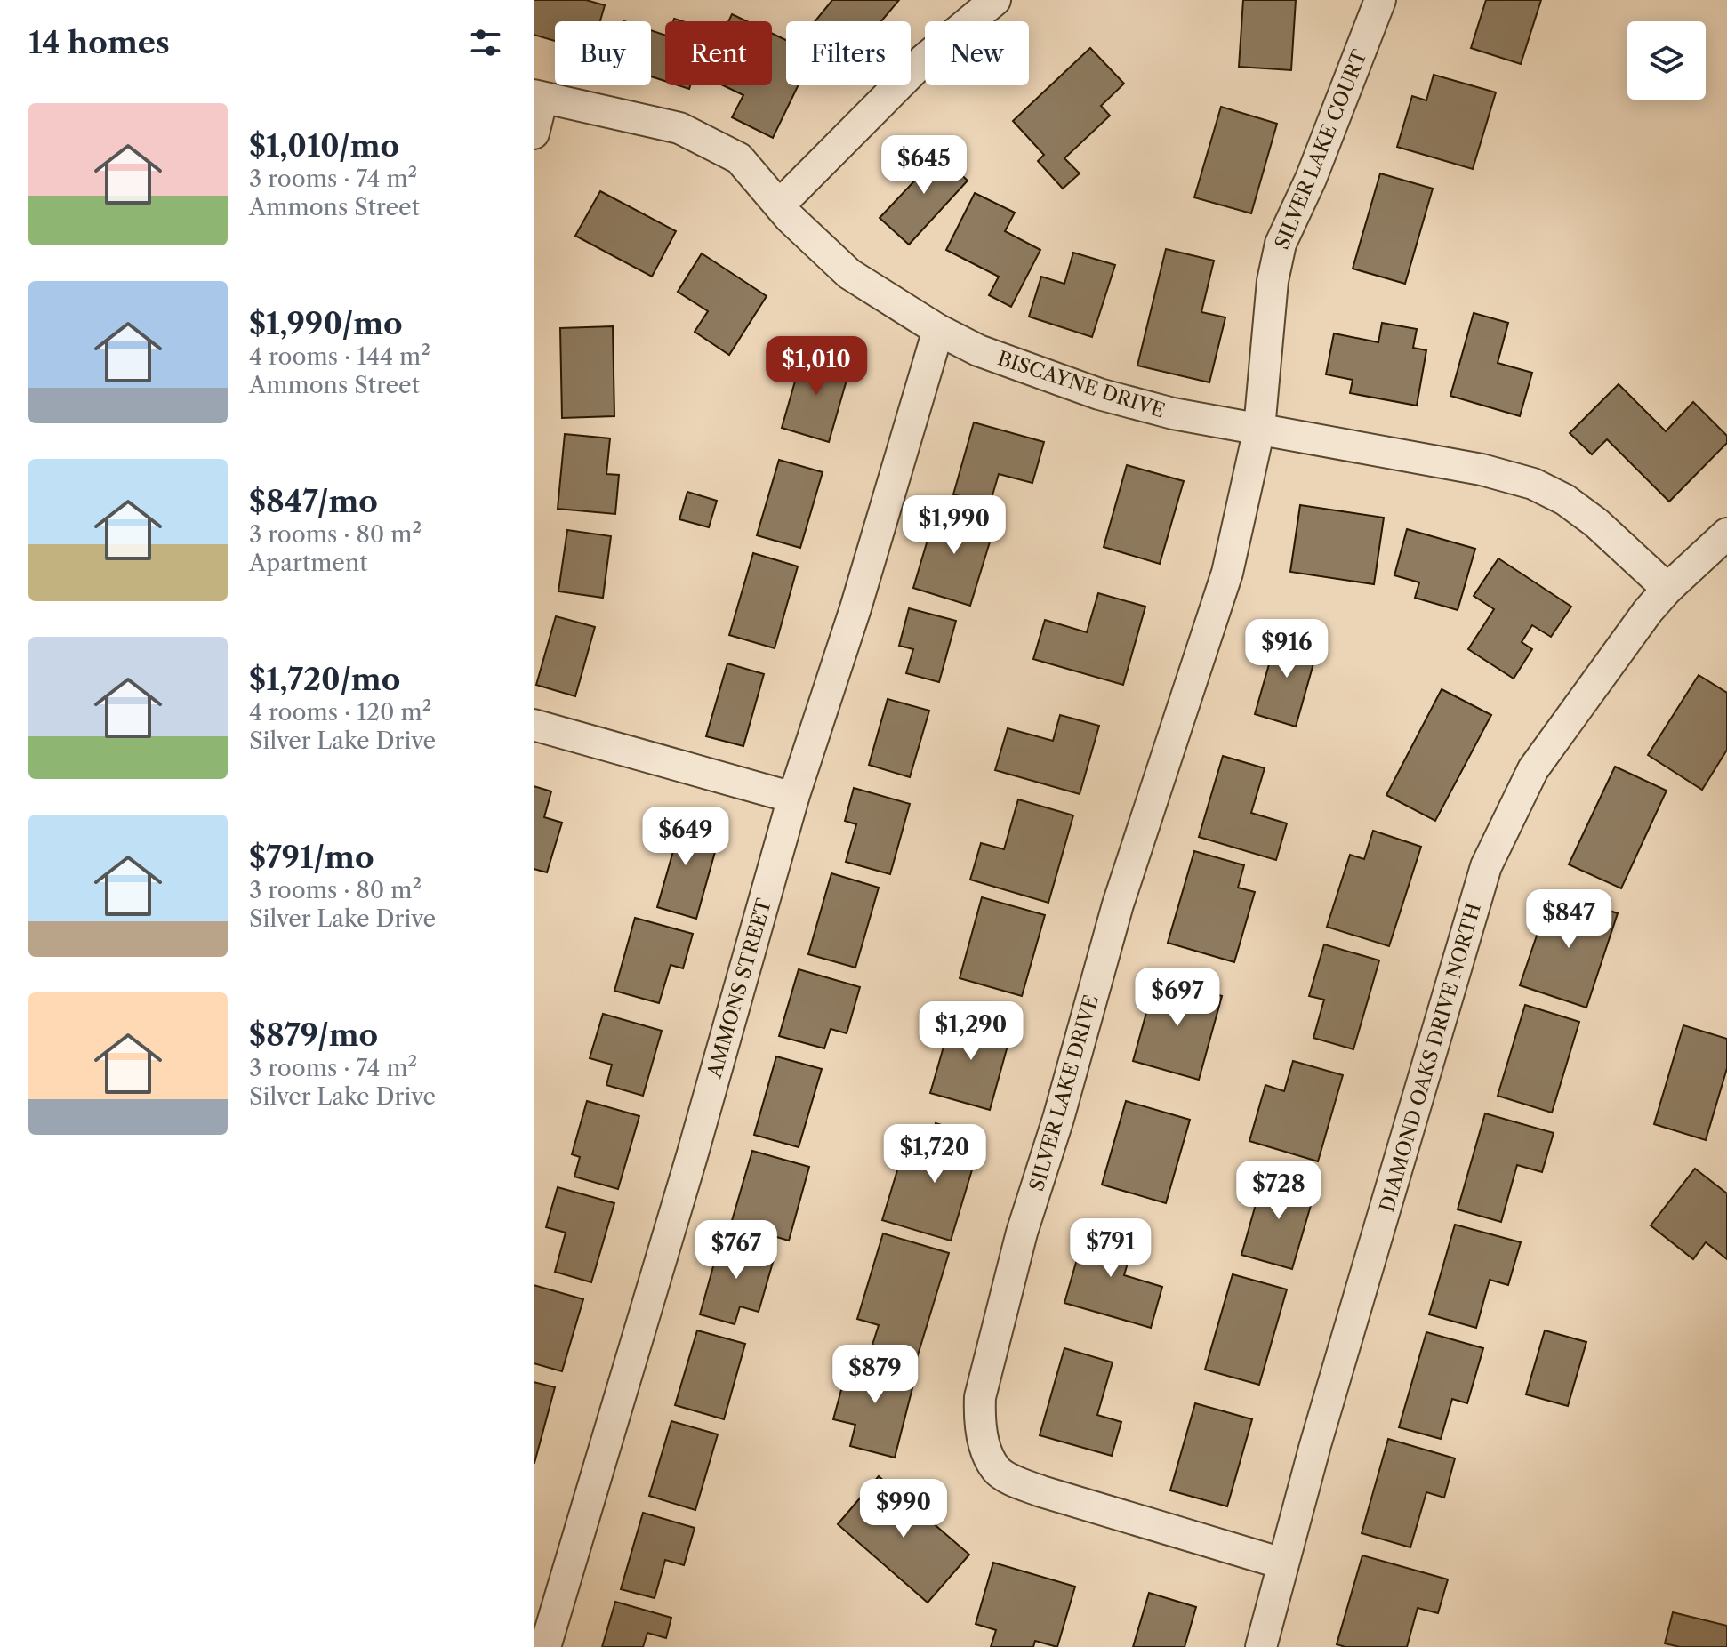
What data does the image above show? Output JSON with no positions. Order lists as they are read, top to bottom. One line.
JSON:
{"streets":{"street":["SILVER LAKE COURT","BISCAYNE DRIVE","AMMONS STREET","DIAMOND OAKS DRIVE NORTH","SILVER LAKE DRIVE"]},"crossings":[["SILVER LAKE COURT","BISCAYNE DRIVE"],["SILVER LAKE COURT","SILVER LAKE DRIVE"],["BISCAYNE DRIVE","AMMONS STREET"],["BISCAYNE DRIVE","DIAMOND OAKS DRIVE NORTH"],["BISCAYNE DRIVE","SILVER LAKE DRIVE"],["DIAMOND OAKS DRIVE NORTH","SILVER LAKE DRIVE"]],"page":{"heading":"14 homes","chip":["Buy","Rent","Filters","New"],"list":[{"name":"$1,010/mo","note":"3 rooms · 74 m² · Ammons Street"},{"name":"$1,990/mo","note":"4 rooms · 144 m² · Ammons Street"},{"name":"$847/mo","note":"3 rooms · 80 m² · Apartment"},{"name":"$1,720/mo","note":"4 rooms · 120 m² · Silver Lake Drive"},{"name":"$791/mo","note":"3 rooms · 80 m² · Silver Lake Drive"},{"name":"$879/mo","note":"3 rooms · 74 m² · Silver Lake Drive"}],"price":["$645","$1,010","$1,990","$916","$649","$847","$697","$1,290","$1,720","$728","$791","$767","$879","$990"]}}
